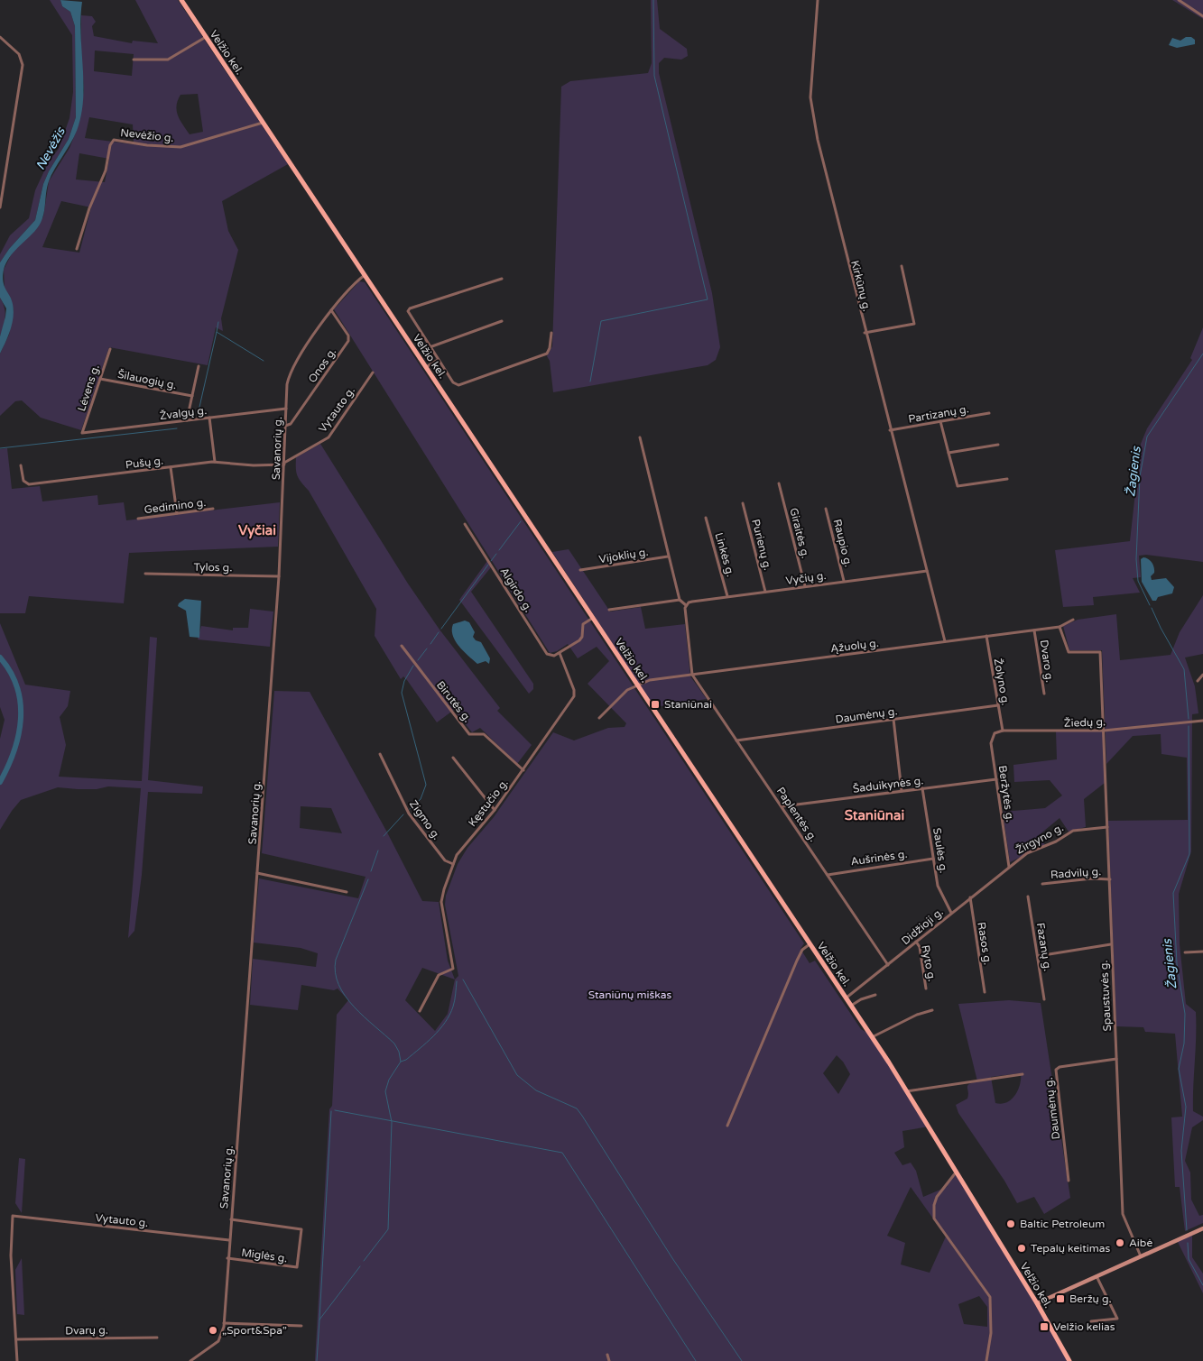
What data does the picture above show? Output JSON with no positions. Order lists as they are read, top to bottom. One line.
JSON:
{"streets":{"main road":["Velžio kel."],"street":["Nevėžio g.","Kirkūnų g.","Onos g.","Šilauogių g.","Lėvens g.","Vytauto g.","Žvalgų g.","Partizanų g.","Savanorių g.","Pušų g.","Gedimino g.","Giraitės g.","Raupio g.","Purienų g.","Linkės g.","Vijoklių g.","Tylos g.","Vyčių g.","Algirdo g.","Ąžuolų g.","Dvaro g.","Žolyno g.","Birutės g.","Daumėnų g.","Žiedų g.","Šaduikynės g.","Beržytės g.","Kęstučio g.","Paplentės g.","Zigmo g.","Žirgyno g.","Saulės g.","Aušrinės g.","Radvilų g.","Didžioji g.","Rasos g.","Fazanų g.","Ryto g.","Spaustuvės g.","Miglės g.","Dvarų g."]},"crossings":[["Velžio kel.","Nevėžio g."],["Velžio kel.","Savanorių g."],["Velžio kel.","Ąžuolų g."],["Velžio kel.","Didžioji g."],["Kirkūnų g.","Partizanų g."],["Kirkūnų g.","Vyčių g."],["Onos g.","Savanorių g."],["Šilauogių g.","Lėvens g."],["Lėvens g.","Žvalgų g."],["Vytauto g.","Savanorių g."],["Vytauto g.","Pušų g."],["Vytauto g.","Dvarų g."],["Žvalgų g.","Savanorių g."],["Savanorių g.","Pušų g."],["Savanorių g.","Tylos g."],["Savanorių g.","Miglės g."],["Giraitės g.","Vyčių g."],["Raupio g.","Vyčių g."],["Purienų g.","Vyčių g."],["Linkės g.","Vyčių g."],["Algirdo g.","Kęstučio g."],["Ąžuolų g.","Dvaro g."],["Ąžuolų g.","Žolyno g."],["Ąžuolų g.","Paplentės g."],["Ąžuolų g.","Spaustuvės g."],["Žolyno g.","Daumėnų g."],["Žolyno g.","Žiedų g."],["Žolyno g.","Beržytės g."],["Birutės g.","Kęstučio g."],["Daumėnų g.","Paplentės g."],["Daumėnų g.","Spaustuvės g."],["Žiedų g.","Beržytės g."],["Žiedų g.","Spaustuvės g."],["Šaduikynės g.","Beržytės g."],["Šaduikynės g.","Paplentės g."],["Šaduikynės g.","Saulės g."],["Beržytės g.","Žirgyno g."],["Beržytės g.","Didžioji g."],["Kęstučio g.","Zigmo g."],["Paplentės g.","Aušrinės g."],["Paplentės g.","Didžioji g."],["Žirgyno g.","Didžioji g."],["Žirgyno g.","Spaustuvės g."],["Saulės g.","Aušrinės g."],["Saulės g.","Didžioji g."],["Radvilų g.","Spaustuvės g."],["Didžioji g.","Rasos g."],["Didžioji g.","Ryto g."]],"districts":["Vyčiai","Staniūnai"],"water":["Nevėžis","Žagienis"],"parks":["Staniūnų miškas"],"places":{"transit":["Staniūnai","Beržų g.","Velžio kelias"],"other":["Baltic Petroleum","Aibė","Tepalų keitimas","„Sport&Spa”"]}}
